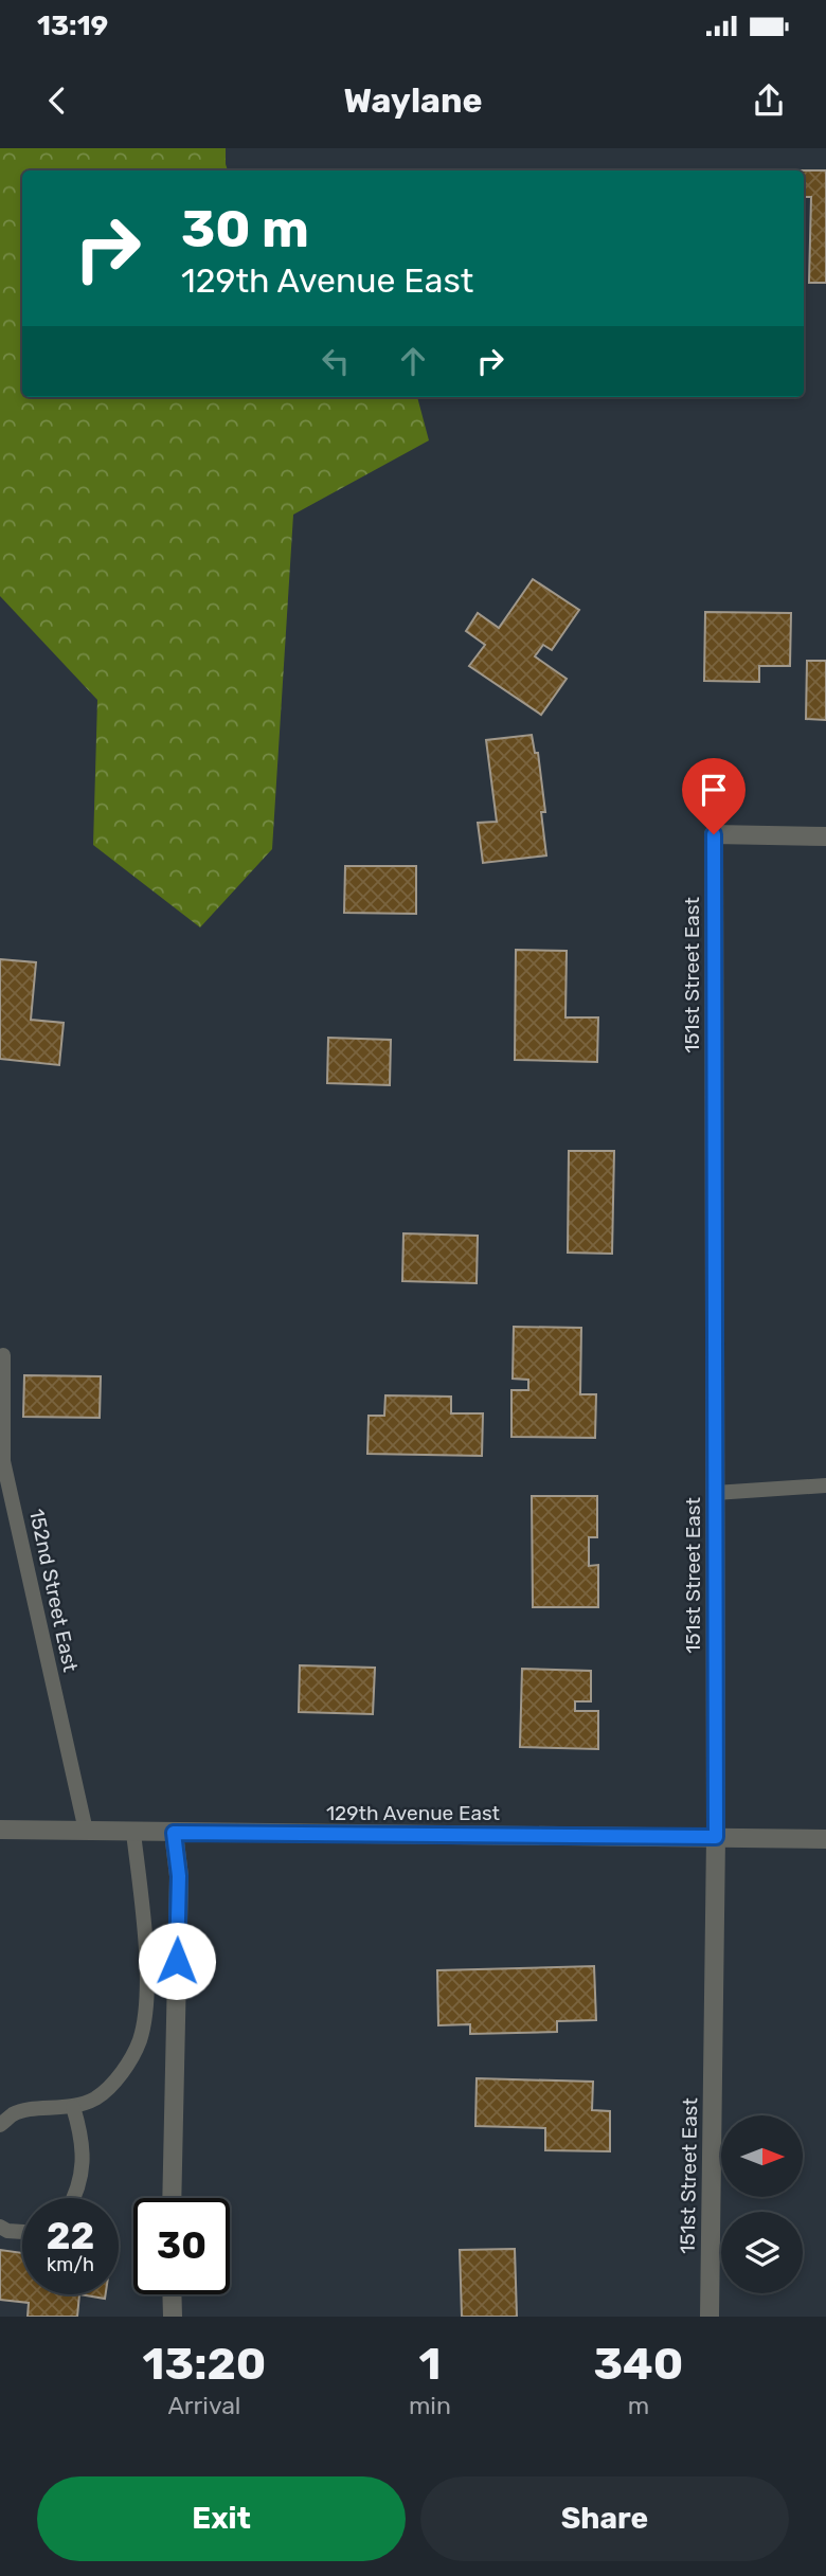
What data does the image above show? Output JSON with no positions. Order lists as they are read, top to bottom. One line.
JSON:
{"streets":{"street":["151st Street East","129th Avenue East"],"lane":["152nd Street East"]},"crossings":[["151st Street East","129th Avenue East"],["152nd Street East","129th Avenue East"]],"north":"right","page":{"status":"13:19","header":"Waylane","turn":["30 m","129th Avenue East"],"speed":"22 km/h","limit":"30","eta":["13:20","Arrival","1","min","340","m"],"buttons":["Exit","Share"]}}
